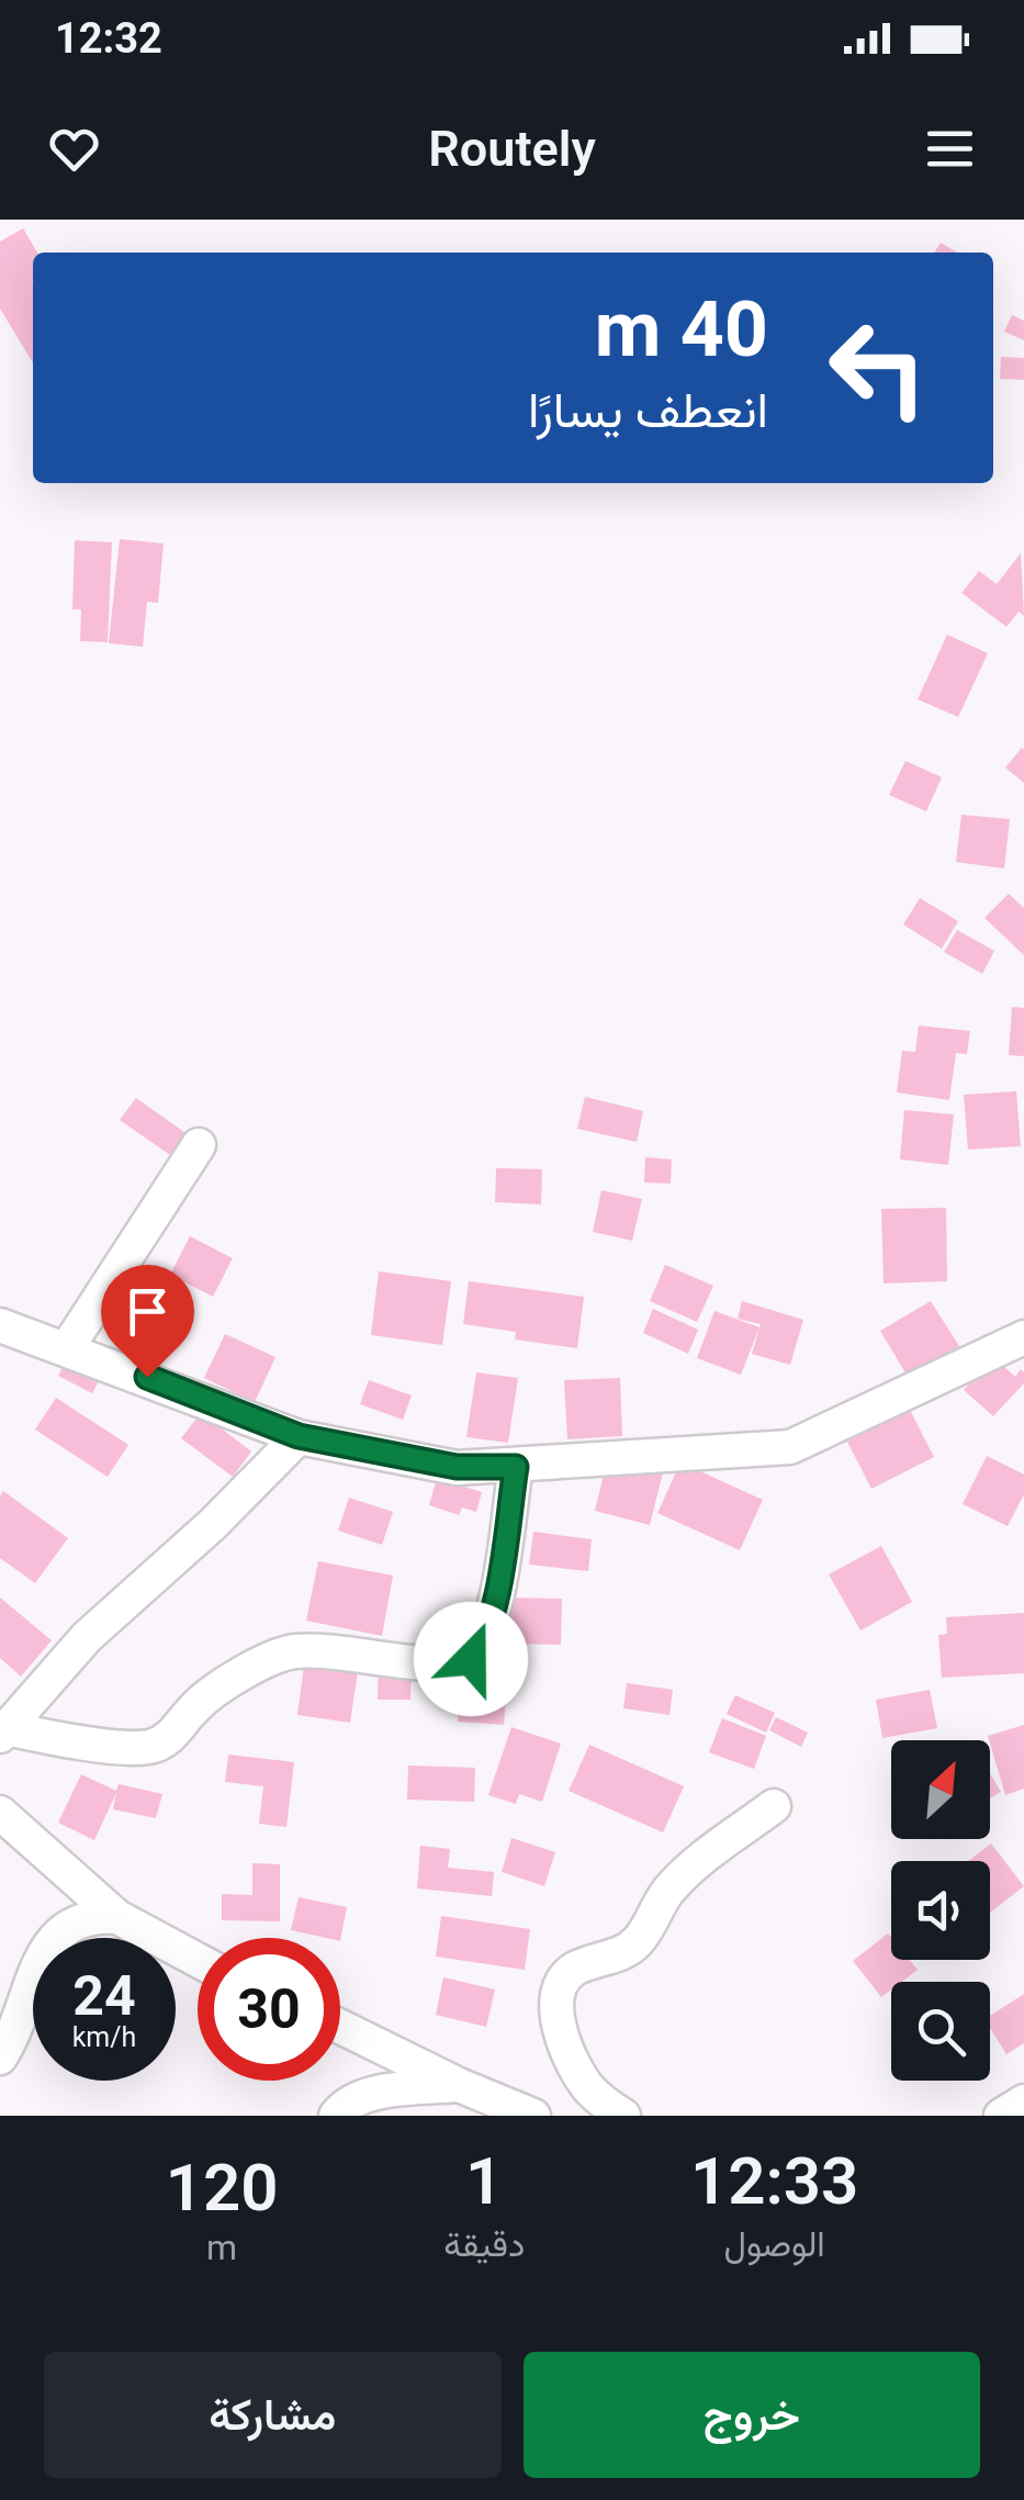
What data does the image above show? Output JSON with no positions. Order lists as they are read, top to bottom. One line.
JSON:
{"north":"top right","page":{"status":"12:32","header":"Routely","turn":["40 m","انعطف يسارًا"],"speed":"24 km/h","limit":"30","eta":["12:33","الوصول","1","دقيقة","120","m"],"buttons":["خروج","مشاركة"]}}
